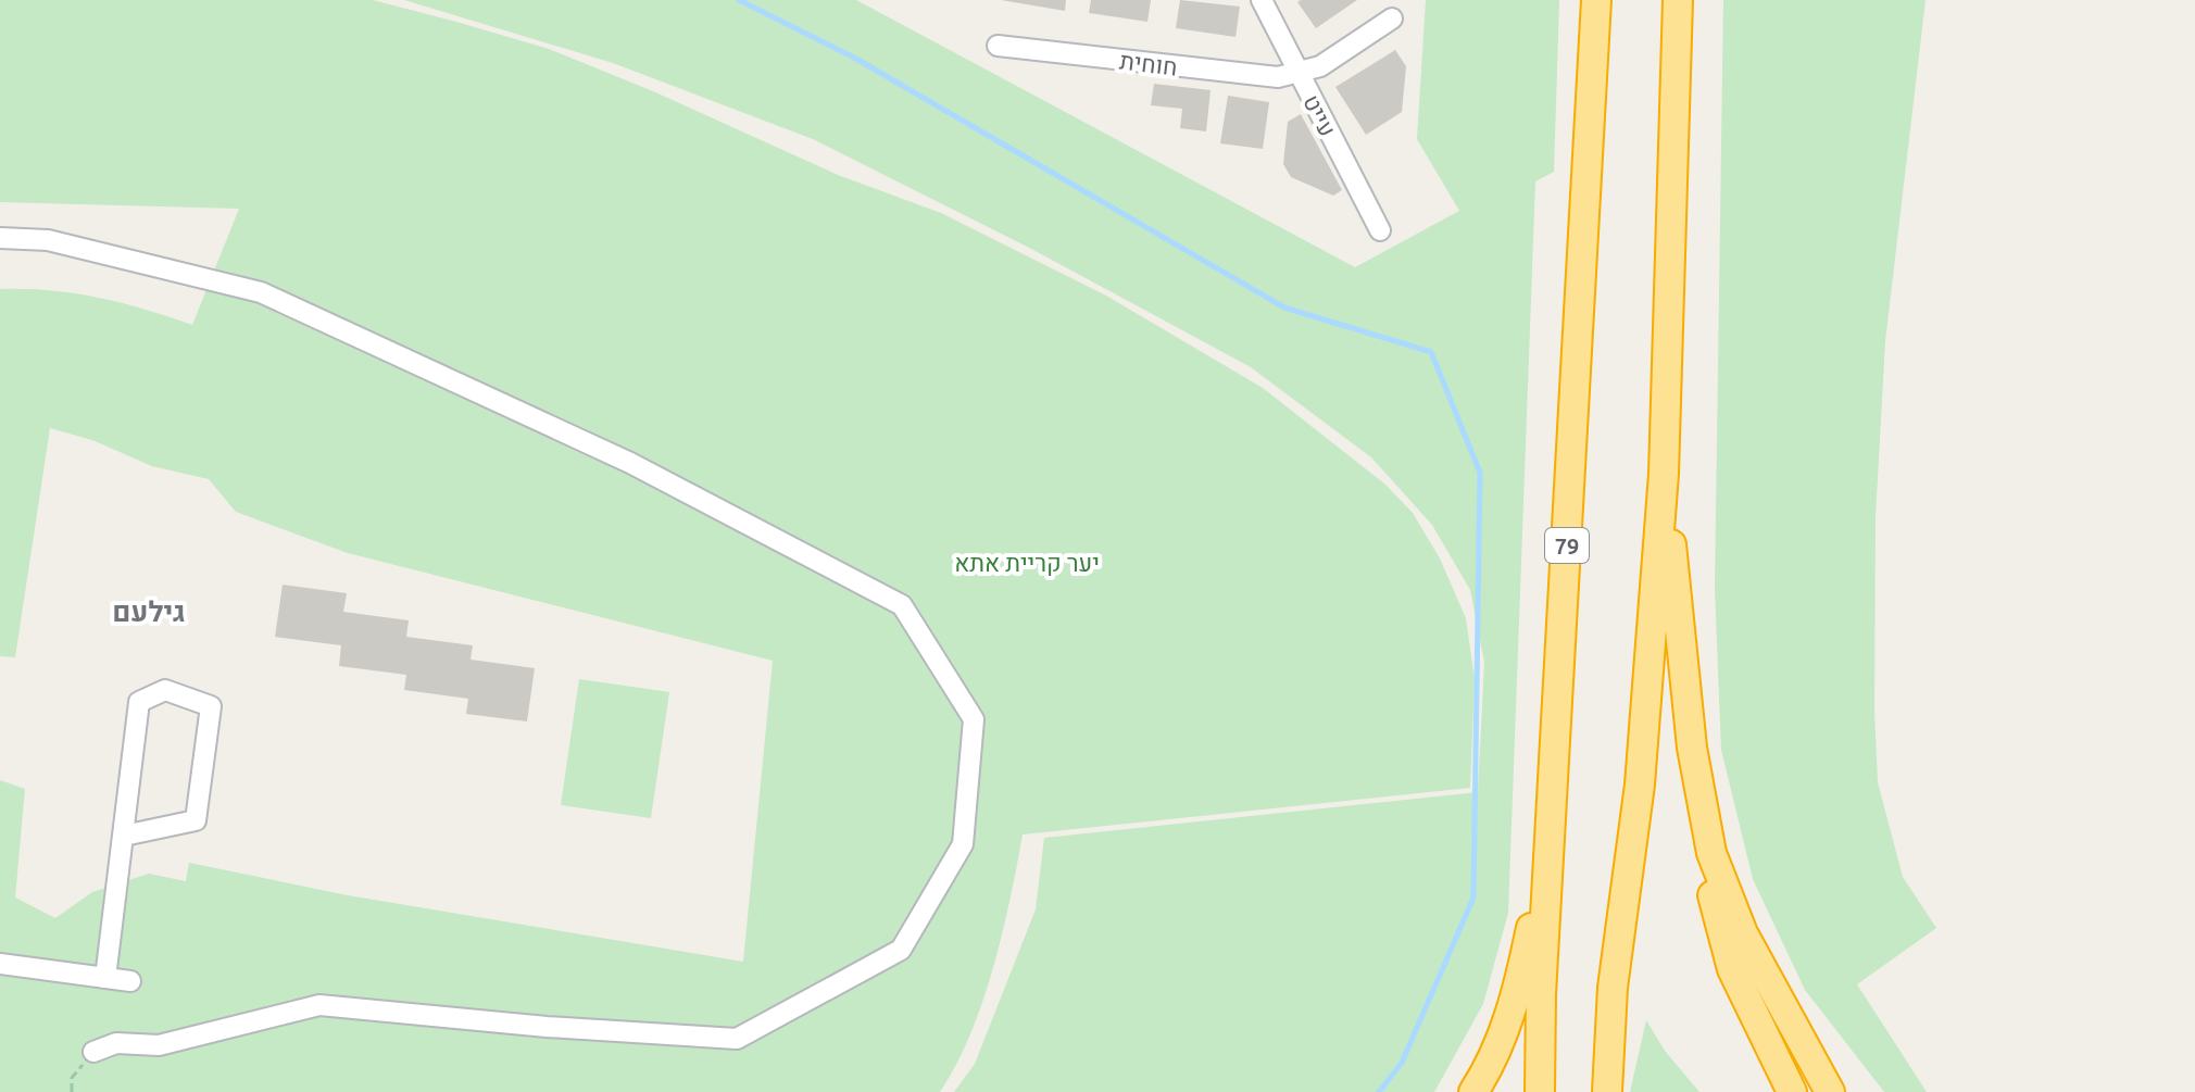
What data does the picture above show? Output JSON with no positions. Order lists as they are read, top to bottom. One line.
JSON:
{"streets":{"highway":["79"],"street":["חוחית","עייט"]},"crossings":[["חוחית","עייט"]],"districts":["גילעם"],"parks":["יער קריית אתא"]}
